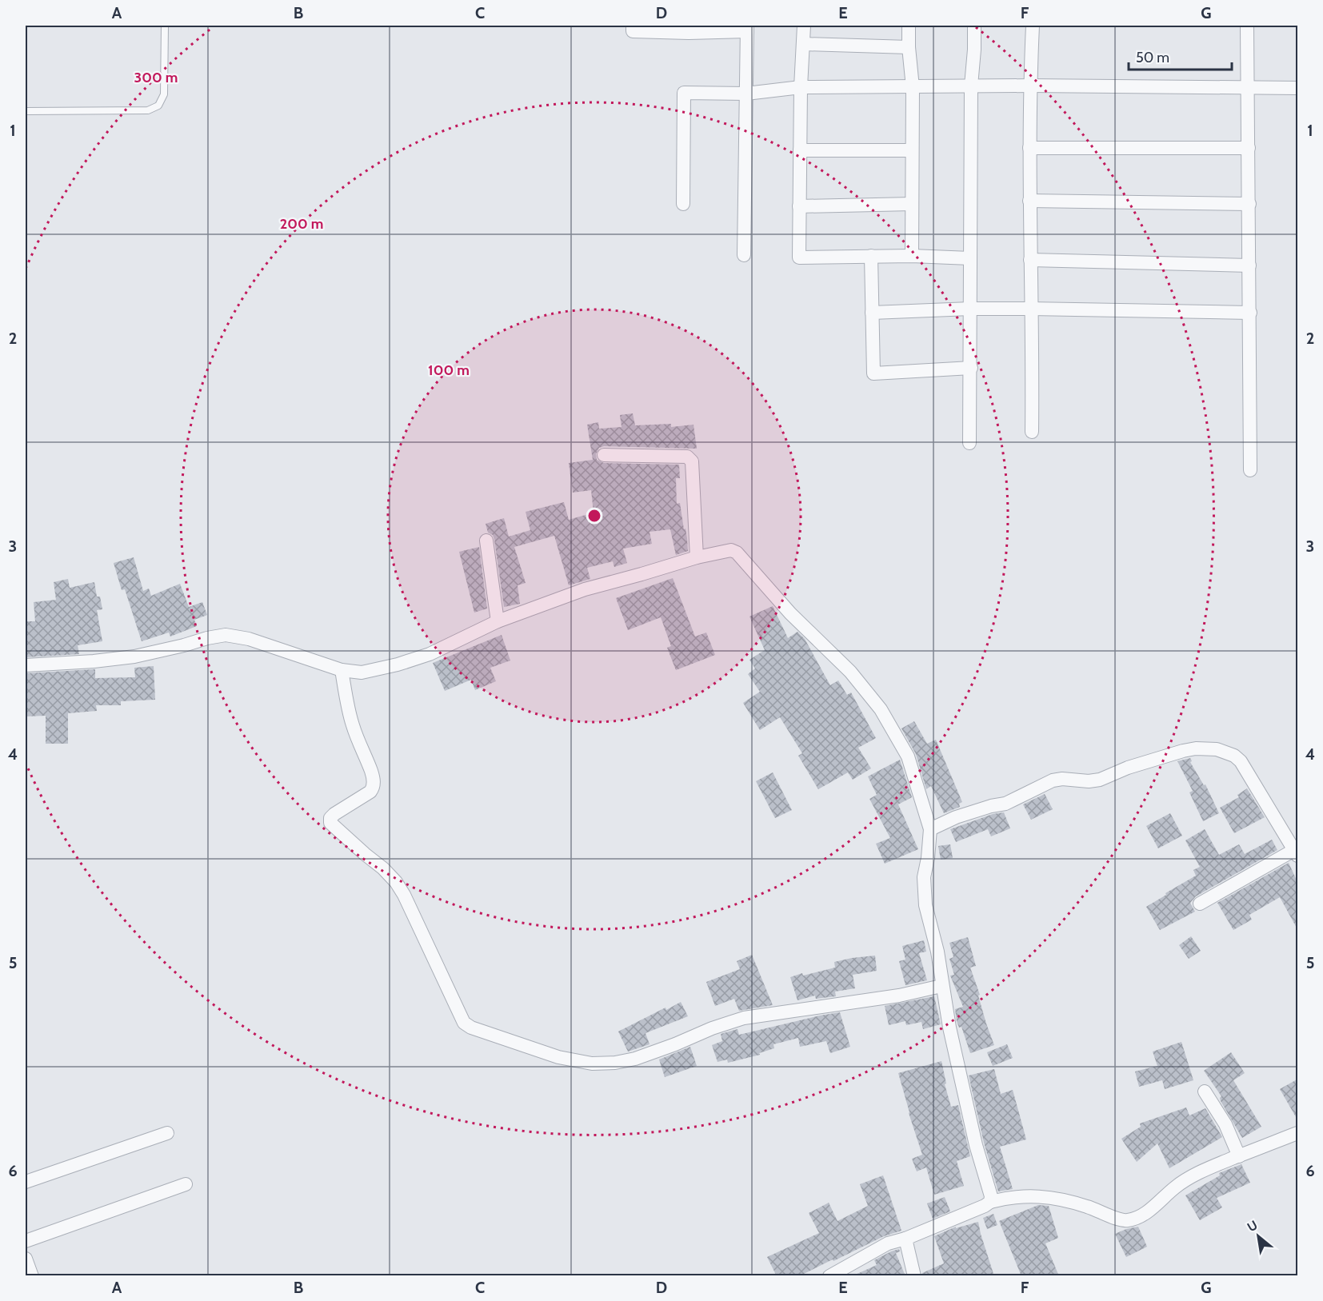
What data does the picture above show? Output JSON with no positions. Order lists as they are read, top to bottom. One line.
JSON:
{"scale_bar":"50 m","north":"top left","grid":{"columns":["A","B","C","D","E","F","G"],"rows":["1","2","3","4","5","6"]},"rings":["300 m","200 m","100 m"]}
